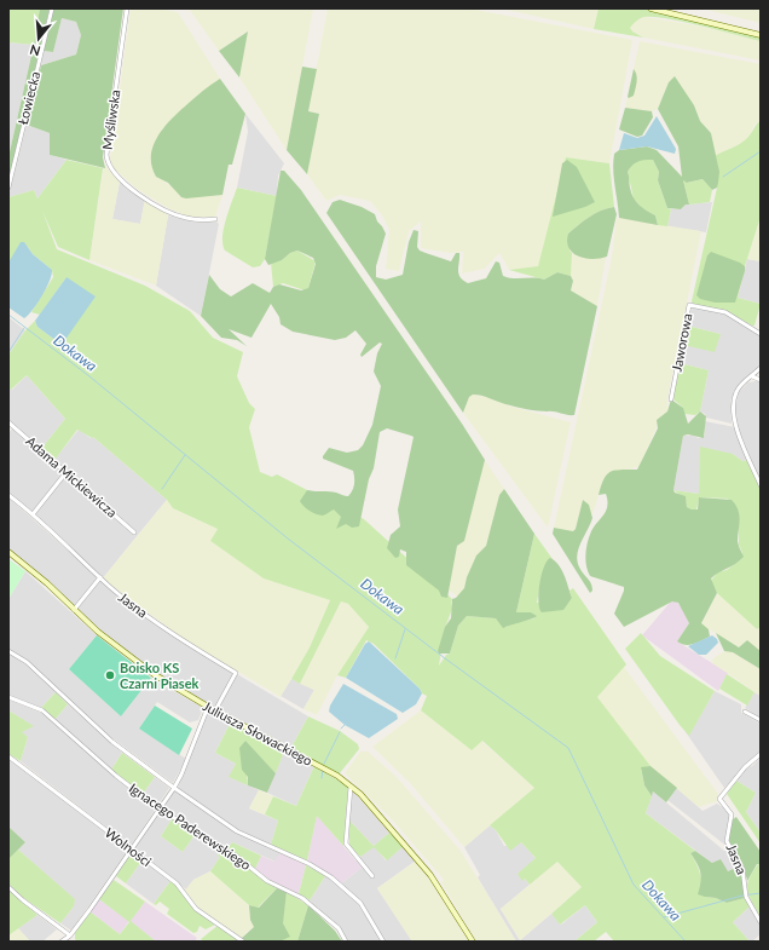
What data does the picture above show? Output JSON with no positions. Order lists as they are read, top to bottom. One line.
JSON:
{"streets":{"street":["Łowiecka","Myśliwska","Jaworowa","Adama Mickiewicza","Jasna","Juliusza Słowackiego","Ignacego Paderewskiego","Wolności"]},"crossings":[["Jasna","Juliusza Słowackiego"]],"water":["Dokawa"],"places":["Boisko KS Czarni Piasek"],"north":"bottom"}
